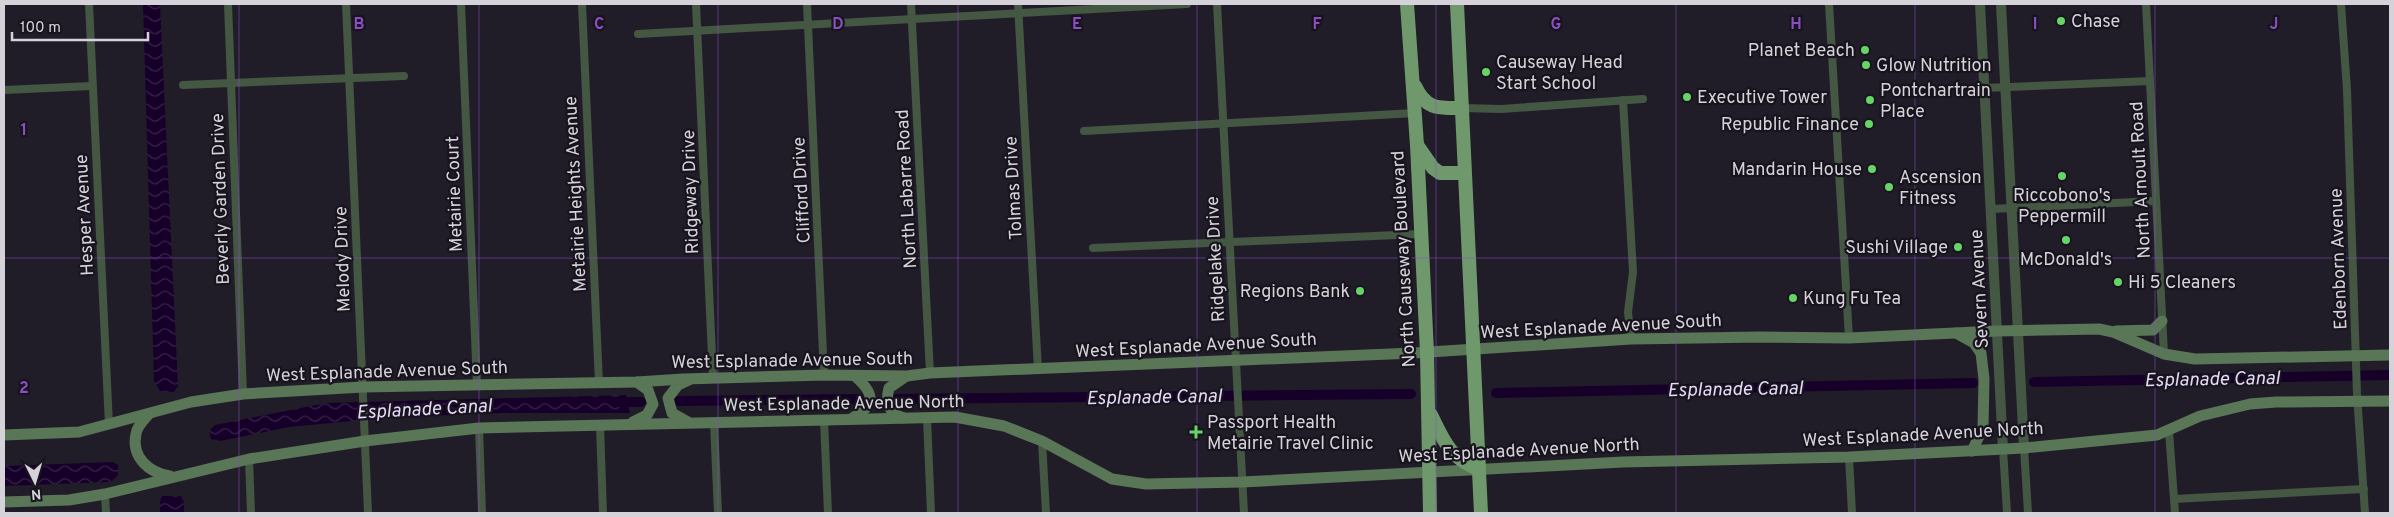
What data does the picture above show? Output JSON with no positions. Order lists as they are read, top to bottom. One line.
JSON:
{"streets":{"highway":["North Causeway Boulevard"],"main road":["West Esplanade Avenue South","West Esplanade Avenue North"],"street":["North Arnoult Road","Tolmas Drive","North Labarre Road","Clifford Drive","Ridgeway Drive","Metairie Court","Metairie Heights Avenue","Beverly Garden Drive","Hesper Avenue","Melody Drive","Ridgelake Drive","Edenborn Avenue","Severn Avenue"]},"crossings":[["North Arnoult Road","West Esplanade Avenue South"],["Tolmas Drive","West Esplanade Avenue South"],["North Labarre Road","West Esplanade Avenue South"],["Clifford Drive","West Esplanade Avenue South"],["Ridgeway Drive","West Esplanade Avenue South"],["Metairie Court","West Esplanade Avenue South"],["Metairie Heights Avenue","West Esplanade Avenue South"],["Beverly Garden Drive","West Esplanade Avenue South"],["Hesper Avenue","West Esplanade Avenue South"],["Melody Drive","West Esplanade Avenue South"],["Melody Drive","West Esplanade Avenue North"],["Ridgelake Drive","West Esplanade Avenue South"],["Ridgelake Drive","West Esplanade Avenue North"],["North Causeway Boulevard","West Esplanade Avenue South"],["North Causeway Boulevard","West Esplanade Avenue North"],["Edenborn Avenue","West Esplanade Avenue South"],["Edenborn Avenue","West Esplanade Avenue North"],["Severn Avenue","West Esplanade Avenue South"],["Severn Avenue","West Esplanade Avenue North"]],"water":["Esplanade Canal"],"places":{"other":["Chase","Planet Beach","Glow Nutrition","Causeway Head Start School","Executive Tower","Pontchartrain Place","Republic Finance","Mandarin House","Riccobono's Peppermill","Ascension Fitness","McDonald's","Sushi Village","Hi 5 Cleaners","Regions Bank","Kung Fu Tea"],"health":["Passport Health Metairie Travel Clinic"]},"scale_bar":"100 m","north":"bottom","grid":{"columns":["B","C","D","E","F","G","H","I","J"],"rows":["1","2"]}}
